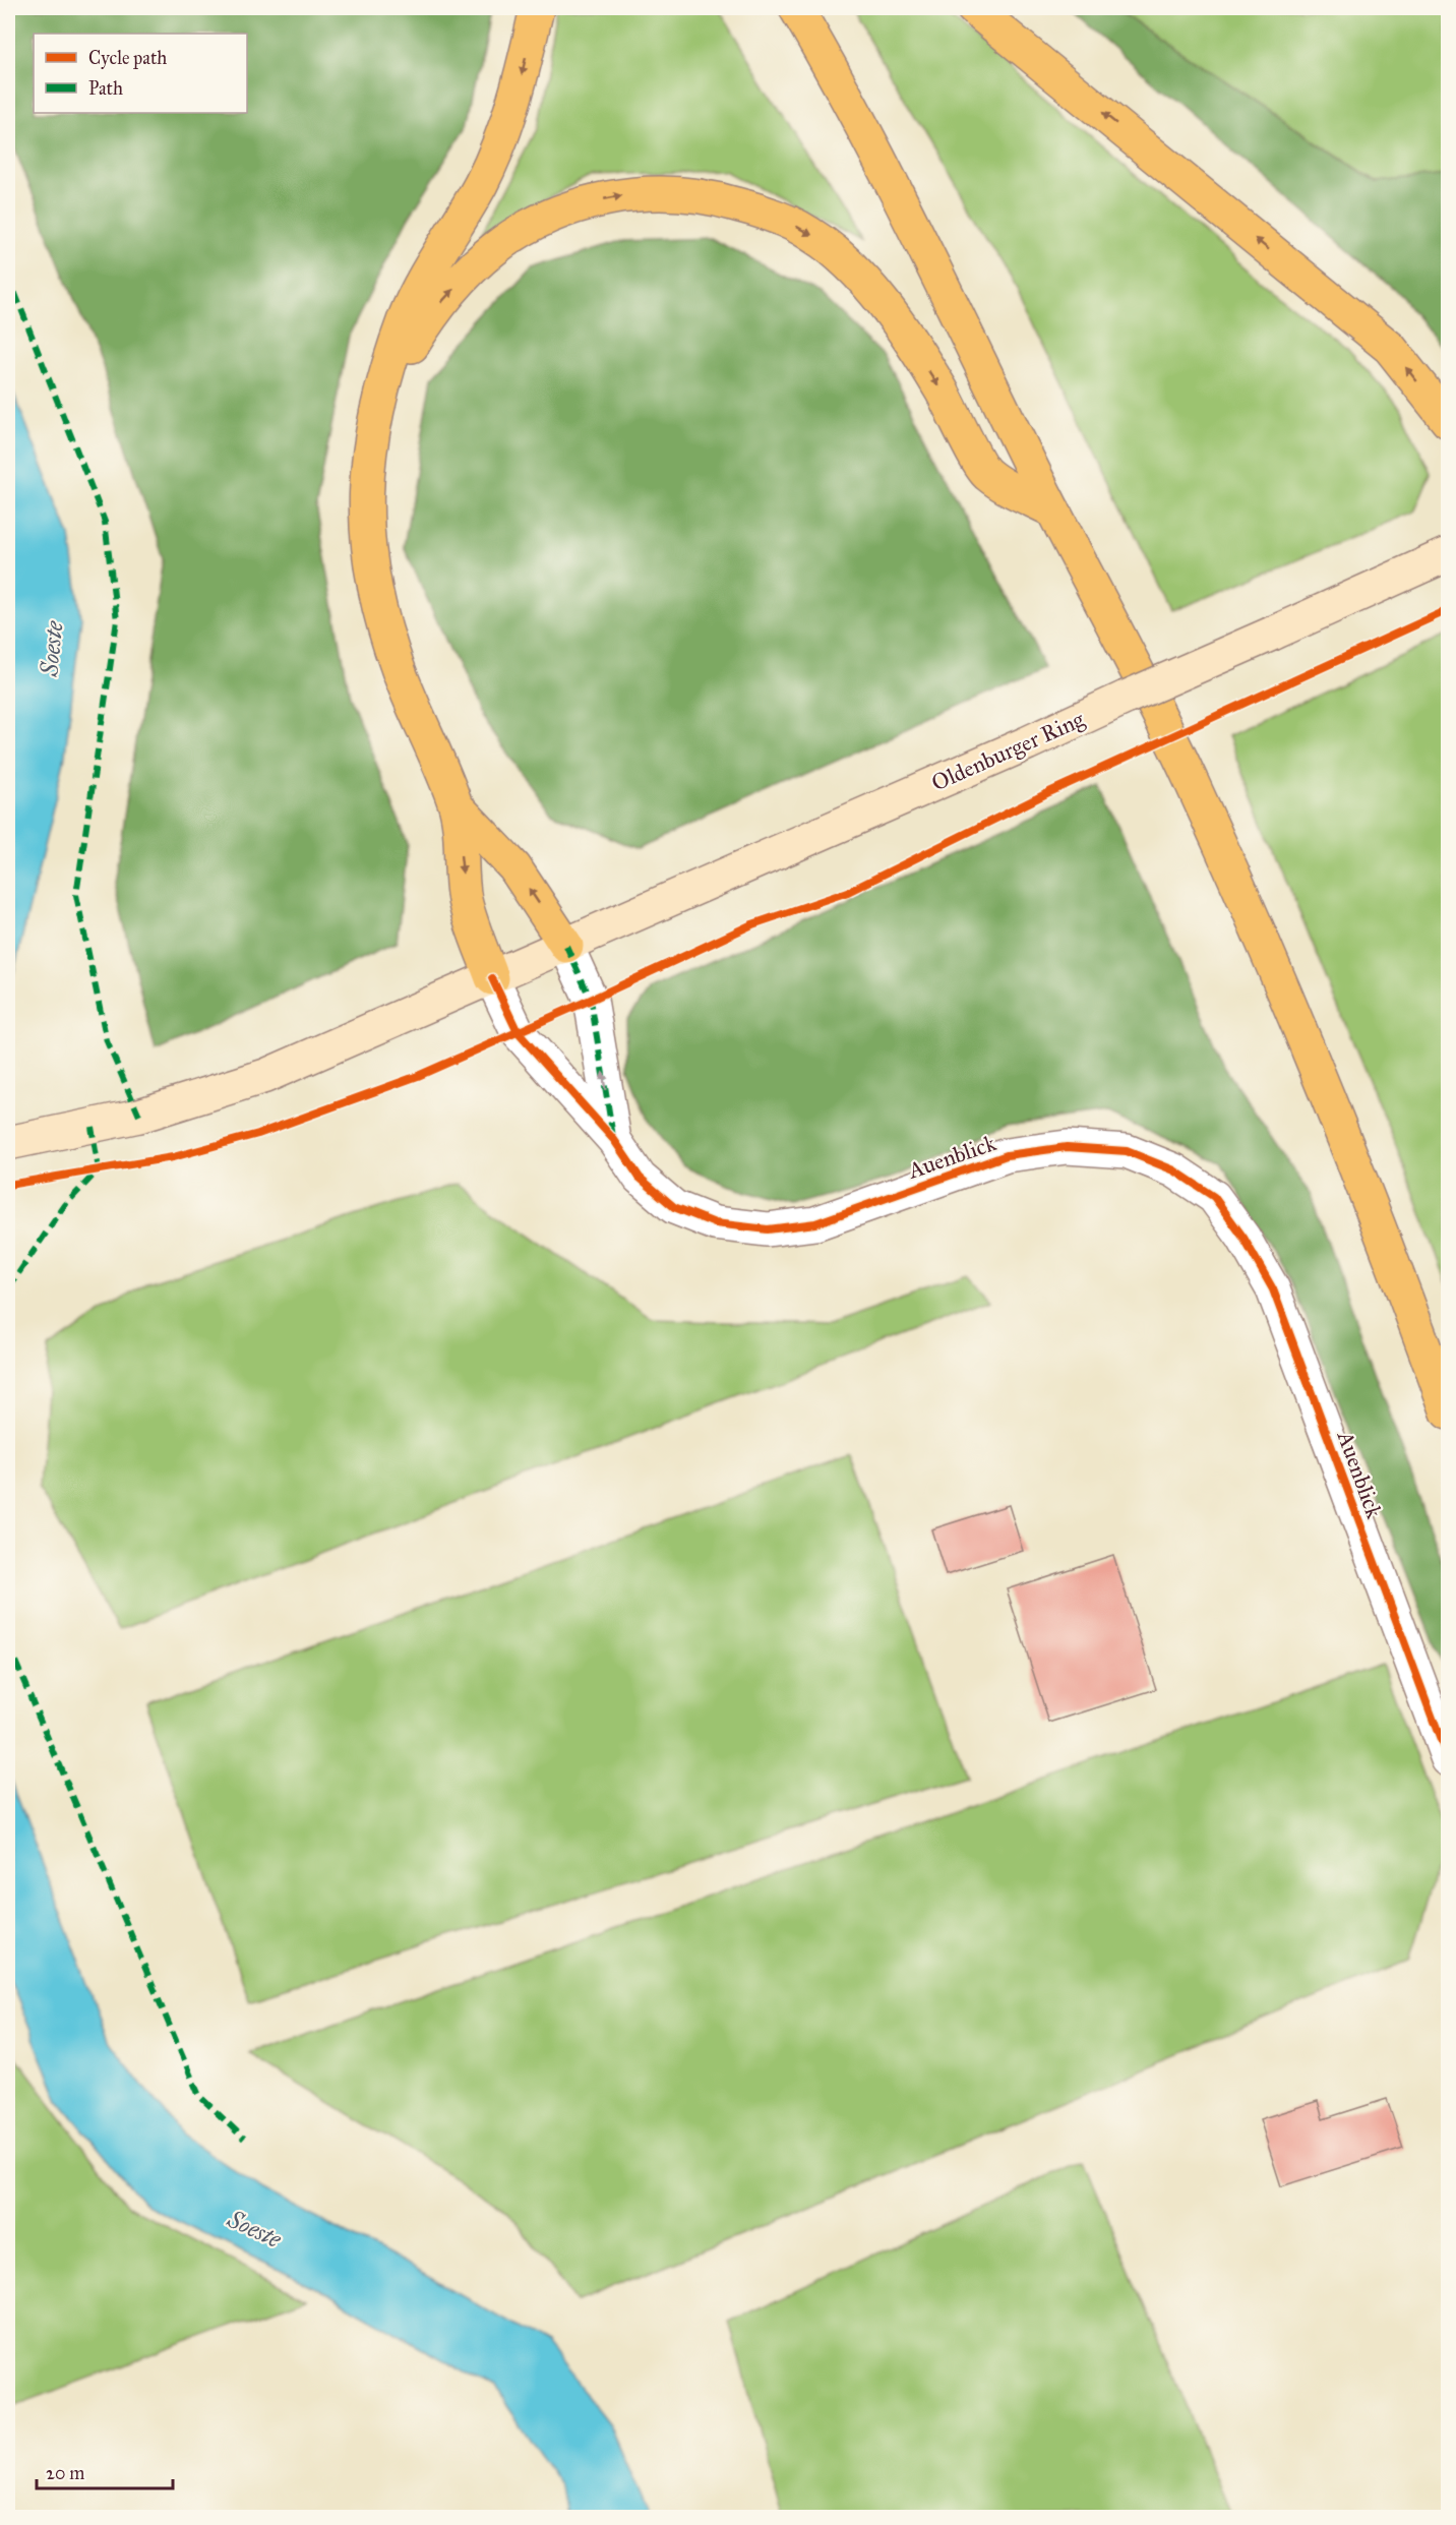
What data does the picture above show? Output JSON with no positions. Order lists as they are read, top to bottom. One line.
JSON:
{"streets":{"main road":["Oldenburger Ring"],"street":["Auenblick"]},"crossings":[["Oldenburger Ring","Auenblick"]],"water":["Soeste"],"legend":["Cycle path","Path"],"scale_bar":"20 m"}
